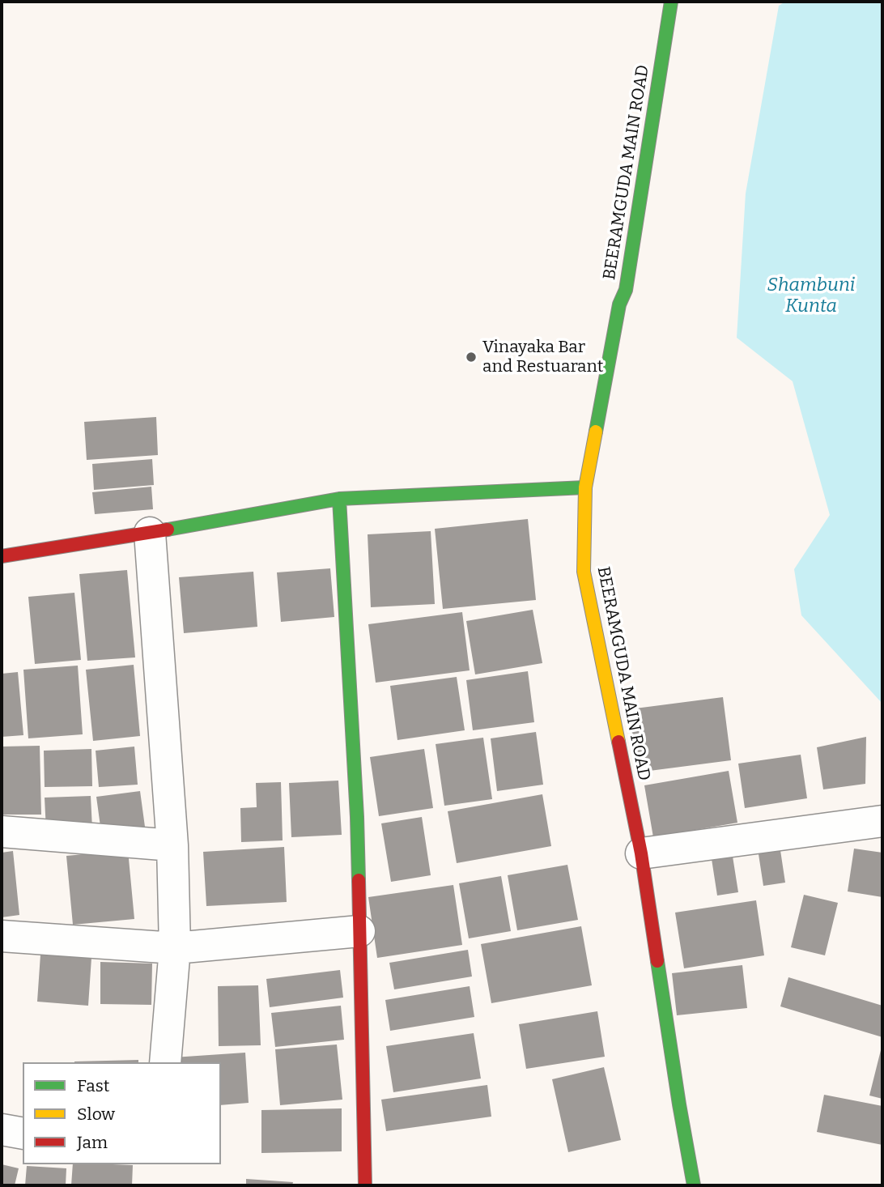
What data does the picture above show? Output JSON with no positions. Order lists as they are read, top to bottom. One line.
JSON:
{"streets":{"street":["BEERAMGUDA MAIN ROAD"]},"water":["Shambuni Kunta"],"places":["Vinayaka Bar and Restuarant"],"legend":["Fast","Slow","Jam"]}
